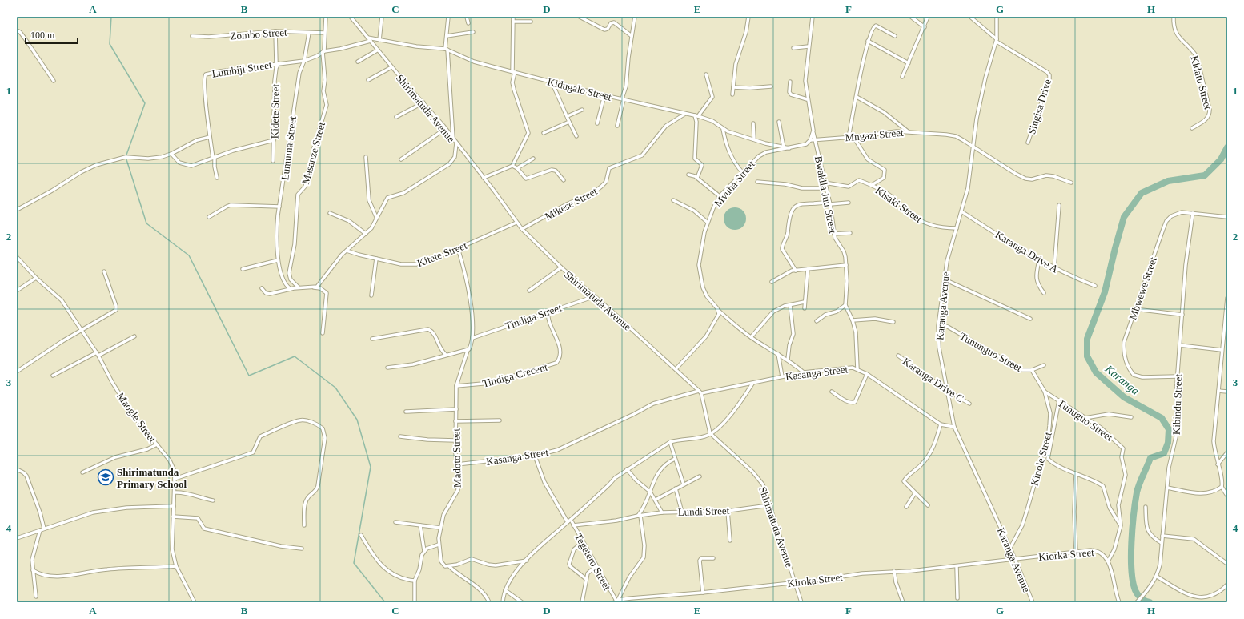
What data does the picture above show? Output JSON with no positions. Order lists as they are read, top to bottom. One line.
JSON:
{"streets":{"street":["Zombo Street","Lumbiji Street","Kidatu Street","Kidugalo Street","Singisa Drive","Shirimatuda Avenue","Kidete Street","Mngazi Street","Lumuma Street","Masanze Street","Mvuha Street","Bwakila Juu Street","Mikese Street","Kisaki Street","Karanga Drive A","Kitete Street","Mbwewe Street","Karanga Avenue","Tindiga Street","Tununguo Street","Kasanga Street","Tindiga Crecent","Karanga Drive C","Kibindu Street","Maogle Street","Tunuguo Street","Madoto Street","Kinole Street","Lundi Street","Kiorka Street","Tegetero Street","Kiroka Street"]},"crossings":[["Zombo Street","Kidete Street"],["Zombo Street","Lumuma Street"],["Lumbiji Street","Kidete Street"],["Lumbiji Street","Lumuma Street"],["Kidugalo Street","Shirimatuda Avenue"],["Kidugalo Street","Mvuha Street"],["Kidugalo Street","Mikese Street"],["Singisa Drive","Karanga Avenue"],["Shirimatuda Avenue","Mikese Street"],["Shirimatuda Avenue","Kitete Street"],["Shirimatuda Avenue","Tindiga Street"],["Shirimatuda Avenue","Kasanga Street"],["Shirimatuda Avenue","Lundi Street"],["Shirimatuda Avenue","Kiroka Street"],["Mngazi Street","Mvuha Street"],["Mngazi Street","Bwakila Juu Street"],["Mngazi Street","Karanga Avenue"],["Mvuha Street","Kasanga Street"],["Bwakila Juu Street","Kisaki Street"],["Bwakila Juu Street","Kasanga Street"],["Kisaki Street","Karanga Avenue"],["Karanga Drive A","Karanga Avenue"],["Mbwewe Street","Kibindu Street"],["Karanga Avenue","Tununguo Street"],["Karanga Avenue","Kasanga Street"],["Karanga Avenue","Karanga Drive C"],["Karanga Avenue","Kinole Street"],["Karanga Avenue","Kiorka Street"],["Karanga Avenue","Kiroka Street"],["Tindiga Street","Tindiga Crecent"],["Tununguo Street","Kinole Street"],["Kasanga Street","Madoto Street"],["Kasanga Street","Tegetero Street"],["Tindiga Crecent","Madoto Street"],["Tunuguo Street","Kinole Street"],["Tunuguo Street","Kiorka Street"],["Lundi Street","Tegetero Street"],["Kiorka Street","Kiroka Street"],["Tegetero Street","Kiroka Street"]],"water":["Karanga"],"places":{"school or university":["Shirimatunda Primary School"]},"scale_bar":"100 m","grid":{"columns":["A","B","C","D","E","F","G","H"],"rows":["1","2","3","4"]}}
